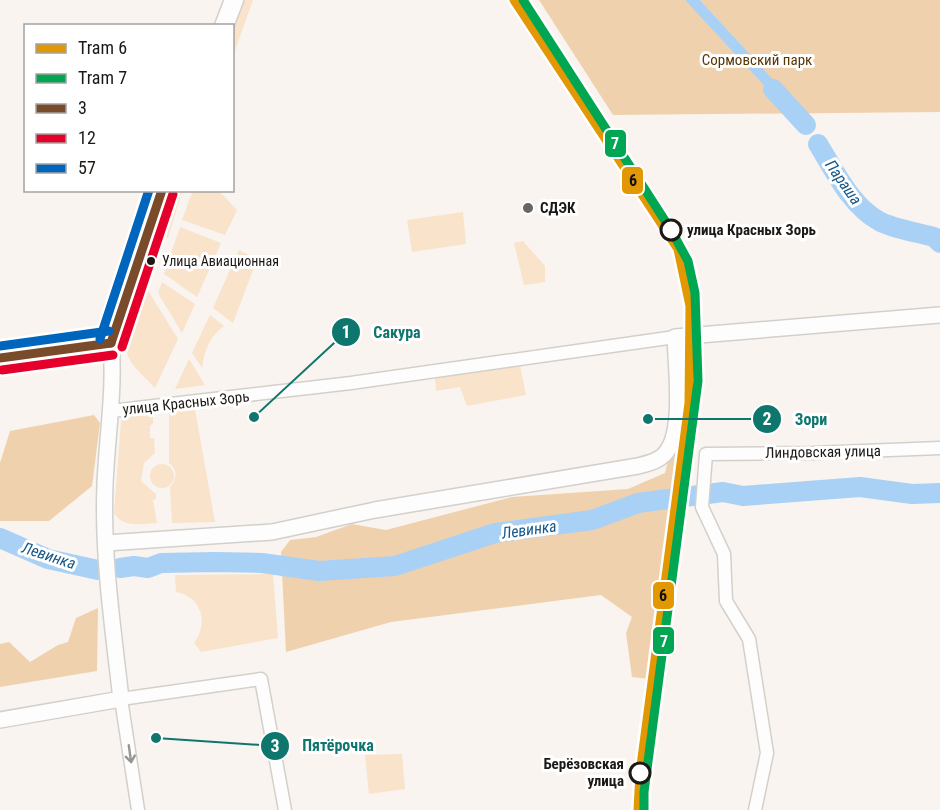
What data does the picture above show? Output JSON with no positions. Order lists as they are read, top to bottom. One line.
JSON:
{"streets":{"street":["улица Красных Зорь","Линдовская улица"]},"water":["Параша","Левинка"],"parks":["Сормовский парк"],"places":["СДЭК","улица Красных Зорь","Улица Авиационная","Сакура","Зори","Пятёрочка","Берёзовская улица"],"lines":["tram line 6","tram line 7","transit line 3","transit line 57","transit line 12"],"legend":["Tram 6","Tram 7","3","12","57"]}
